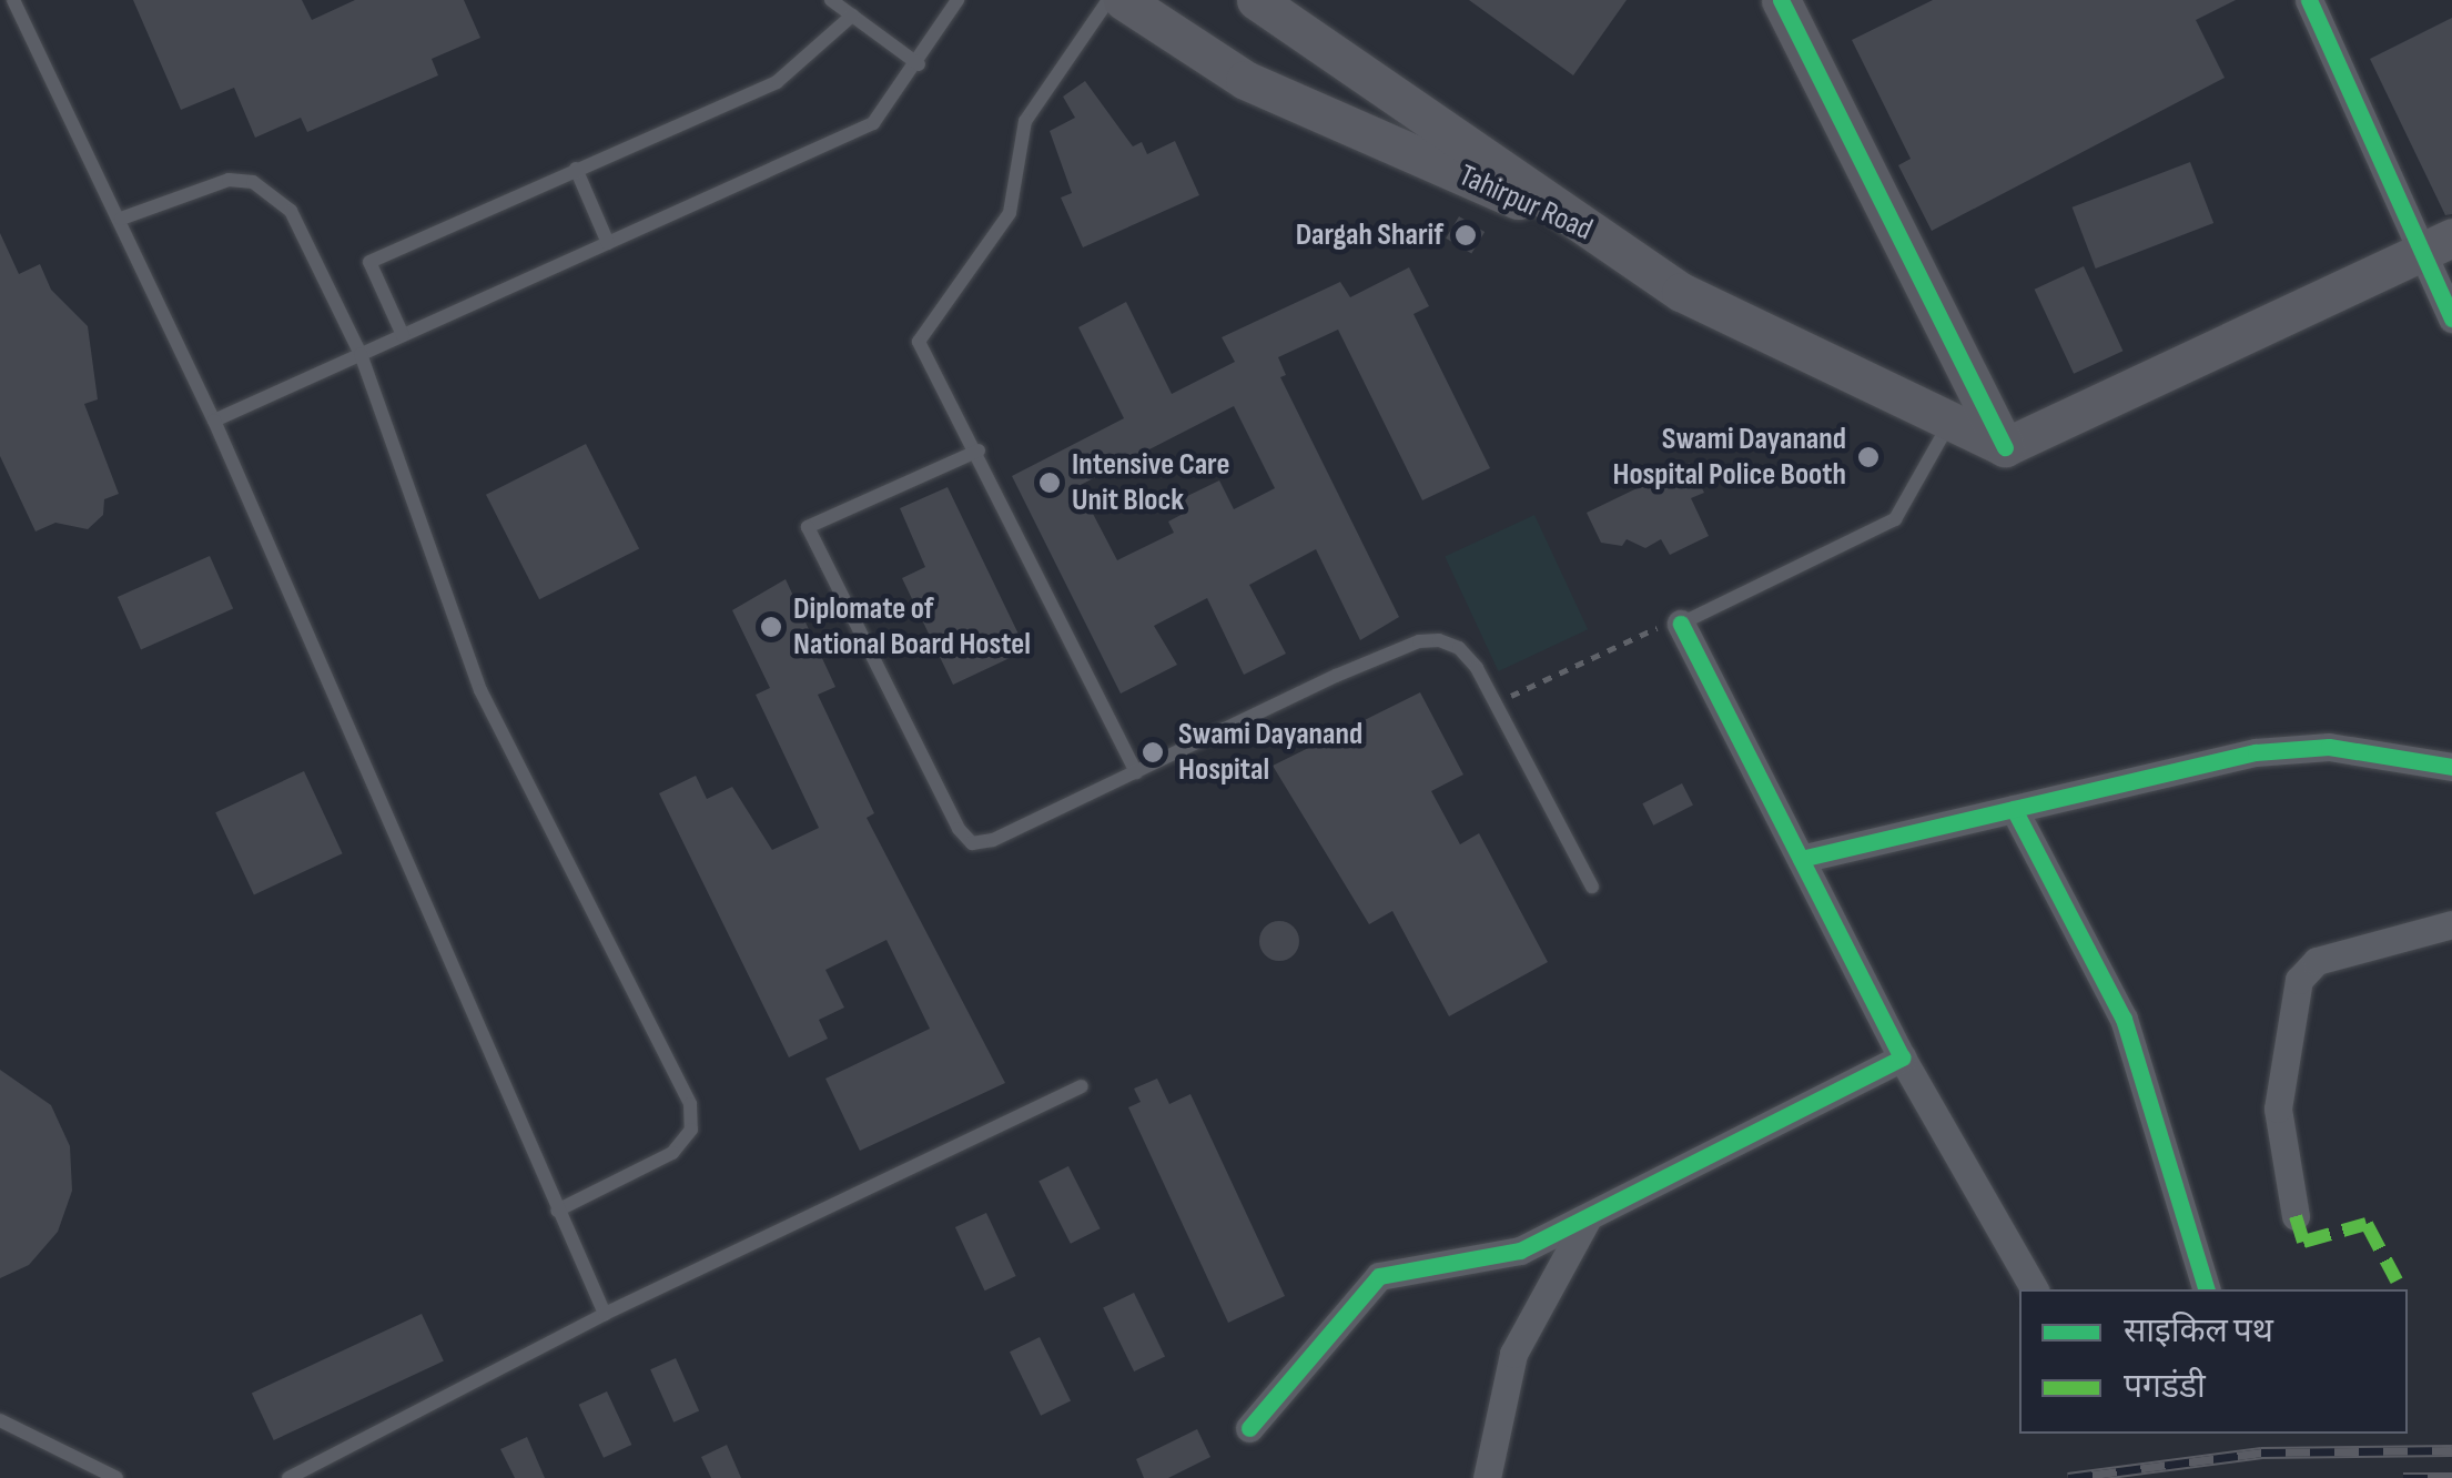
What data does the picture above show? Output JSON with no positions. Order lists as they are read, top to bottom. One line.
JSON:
{"streets":{"main road":["Tahirpur Road"]},"places":["Dargah Sharif","Swami Dayanand Hospital Police Booth","Intensive Care Unit Block","Diplomate of National Board Hostel","Swami Dayanand Hospital"],"legend":["साइकिल पथ","पगडंडी"]}
